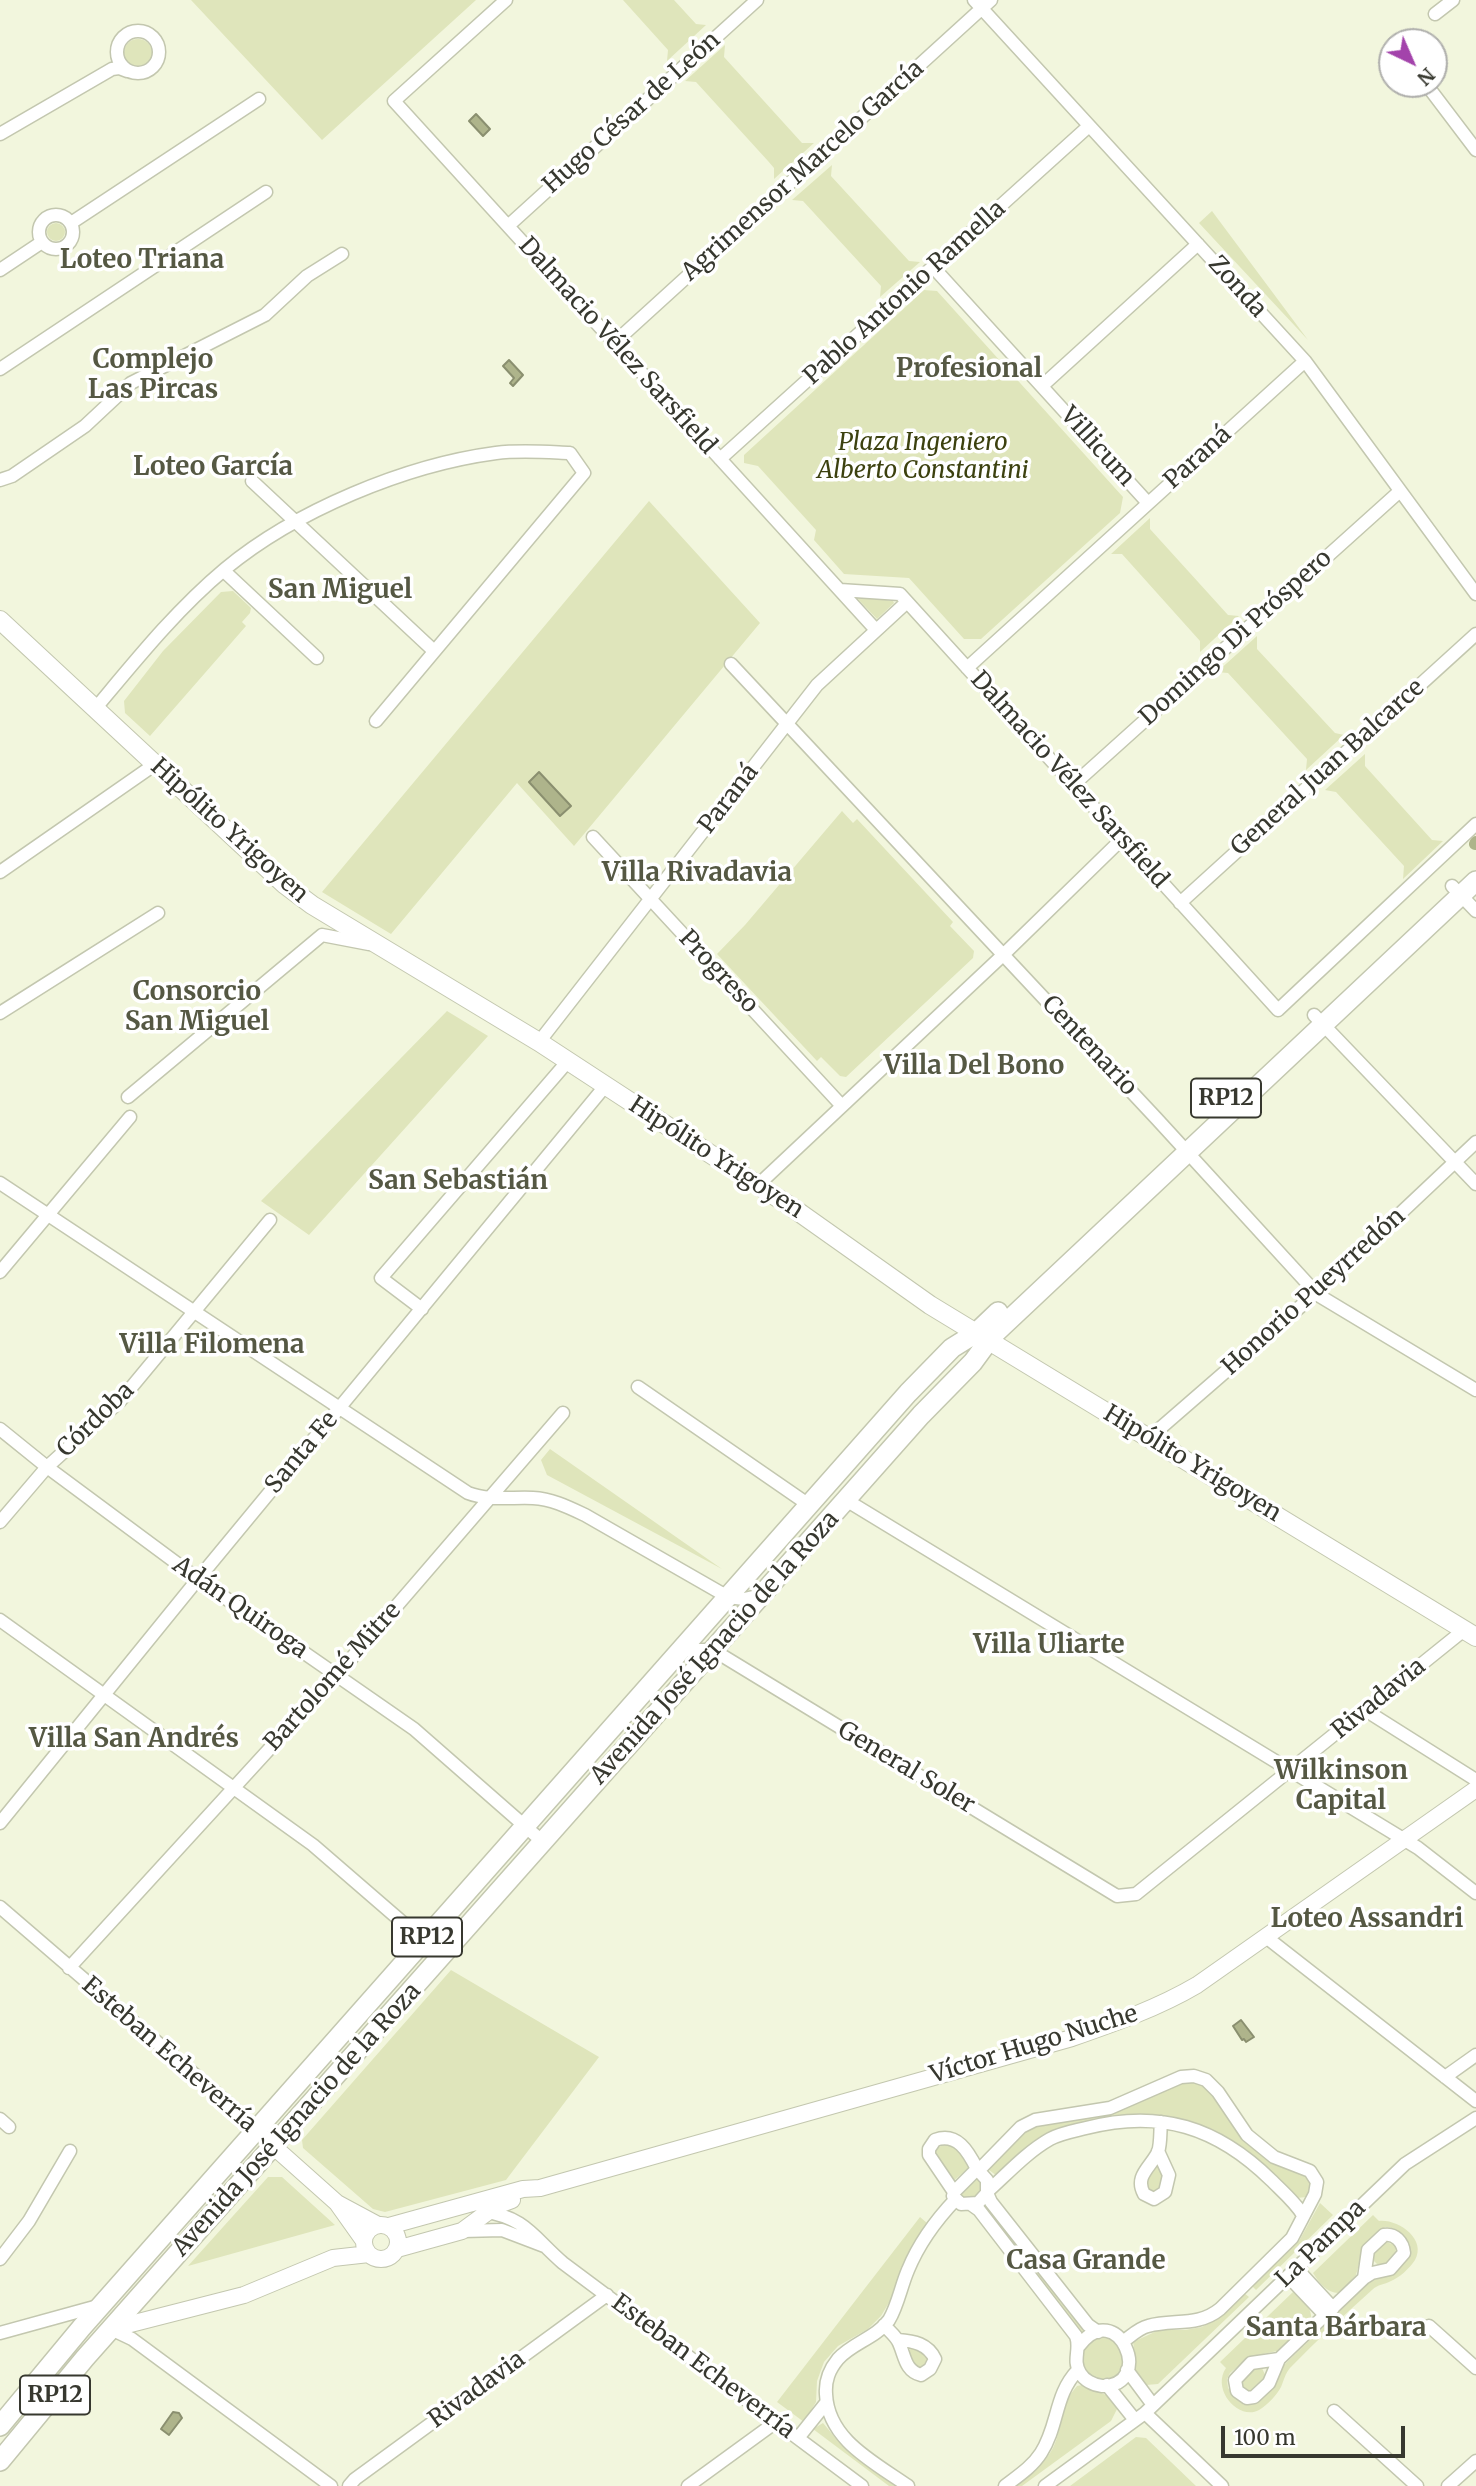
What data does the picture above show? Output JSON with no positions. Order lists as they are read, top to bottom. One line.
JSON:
{"streets":{"main road":["Hipólito Yrigoyen","RP12","Avenida José Ignacio de la Roza"],"street":["Hugo César de León","Agrimensor Marcelo García","Zonda","Pablo Antonio Ramella","Dalmacio Vélez Sarsfield","Villicum","Paraná","Domingo Di Próspero","General Juan Balcarce","Progreso","Centenario","Honorio Pueyrredón","Córdoba","Santa Fe","Adán Quiroga","Bartolomé Mitre","Rivadavia","General Soler","Víctor Hugo Nuche","Esteban Echeverría","La Pampa"]},"crossings":[["Hugo César de León","Dalmacio Vélez Sarsfield"],["Agrimensor Marcelo García","Zonda"],["Agrimensor Marcelo García","Dalmacio Vélez Sarsfield"],["Zonda","Pablo Antonio Ramella"],["Zonda","Paraná"],["Zonda","Domingo Di Próspero"],["Pablo Antonio Ramella","Dalmacio Vélez Sarsfield"],["Pablo Antonio Ramella","Villicum"],["Dalmacio Vélez Sarsfield","Paraná"],["Dalmacio Vélez Sarsfield","Domingo Di Próspero"],["Dalmacio Vélez Sarsfield","General Juan Balcarce"],["Villicum","Paraná"],["Paraná","Hipólito Yrigoyen"],["Paraná","Progreso"],["Paraná","Centenario"],["Hipólito Yrigoyen","Honorio Pueyrredón"],["Hipólito Yrigoyen","Santa Fe"],["Hipólito Yrigoyen","Avenida José Ignacio de la Roza"],["Hipólito Yrigoyen","Rivadavia"],["Centenario","Honorio Pueyrredón"],["Centenario","Avenida José Ignacio de la Roza"],["Córdoba","Adán Quiroga"],["Santa Fe","Adán Quiroga"],["Adán Quiroga","Avenida José Ignacio de la Roza"],["Adán Quiroga","Bartolomé Mitre"],["Avenida José Ignacio de la Roza","General Soler"],["Avenida José Ignacio de la Roza","Esteban Echeverría"],["Bartolomé Mitre","Esteban Echeverría"],["Rivadavia","General Soler"],["Rivadavia","Esteban Echeverría"],["Víctor Hugo Nuche","Esteban Echeverría"]],"districts":["Loteo Triana","Complejo Las Pircas","Profesional","Loteo García","San Miguel","Villa Rivadavia","Consorcio San Miguel","Villa Del Bono","San Sebastián","Villa Filomena","Villa Uliarte","Villa San Andrés","Wilkinson Capital","Loteo Assandri","Casa Grande","Santa Bárbara"],"parks":["Plaza Ingeniero Alberto Constantini"],"scale_bar":"100 m","north":"bottom right"}
